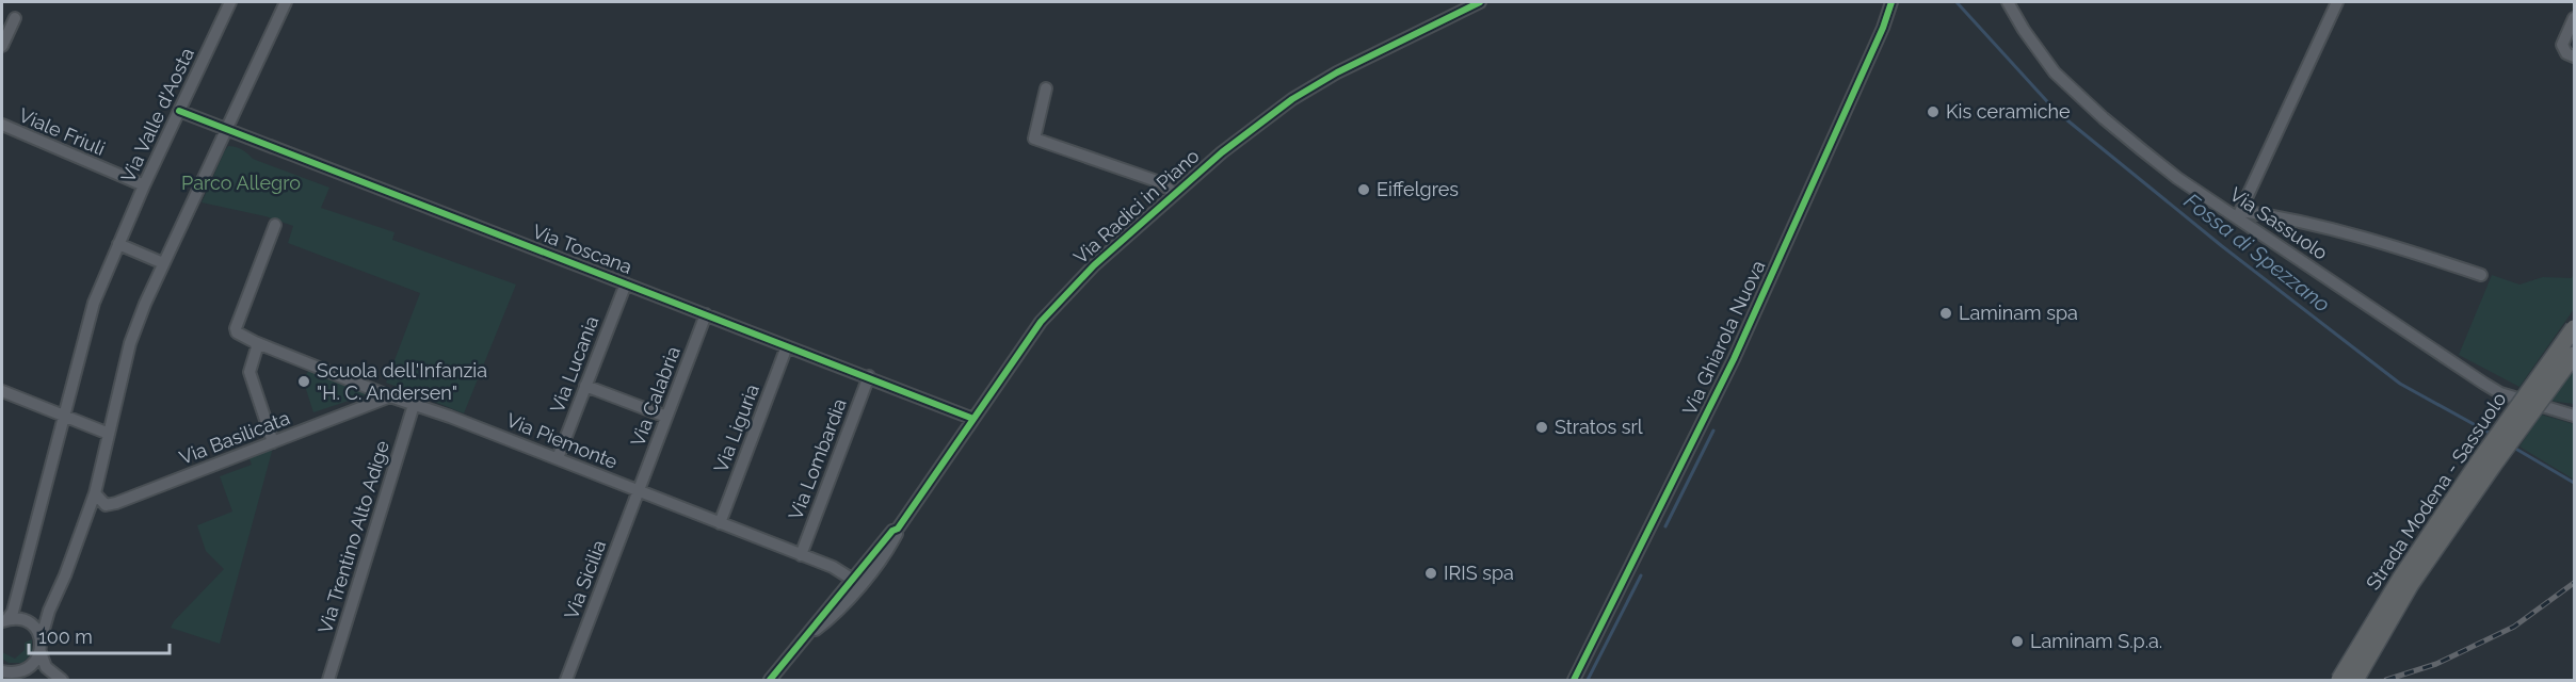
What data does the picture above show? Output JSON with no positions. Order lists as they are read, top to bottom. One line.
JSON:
{"streets":{"highway":["Strada Modena - Sassuolo"],"street":["Via Valle d'Aosta","Viale Friuli","Via Radici in Piano","Via Sassuolo","Via Toscana","Via Ghiarola Nuova","Via Lucania","Via Calabria","Via Liguria","Via Basilicata","Via Piemonte","Via Lombardia","Via Trentino Alto Adige","Via Sicilia"]},"crossings":[["Via Valle d'Aosta","Viale Friuli"],["Via Valle d'Aosta","Via Toscana"],["Via Radici in Piano","Via Toscana"],["Via Toscana","Via Lucania"],["Via Toscana","Via Calabria"],["Via Toscana","Via Liguria"],["Via Toscana","Via Lombardia"],["Via Lucania","Via Piemonte"],["Via Calabria","Via Piemonte"],["Via Calabria","Via Sicilia"],["Via Liguria","Via Piemonte"],["Via Basilicata","Via Piemonte"],["Via Piemonte","Via Lombardia"],["Via Piemonte","Via Trentino Alto Adige"],["Via Piemonte","Via Sicilia"]],"water":["Fossa di Spezzano"],"parks":["Parco Allegro"],"places":["Kis ceramiche","Eiffelgres","Laminam spa","Scuola dell'Infanzia \"H. C. Andersen\"","Stratos srl","IRIS spa","Laminam S.p.a."],"scale_bar":"100 m"}
